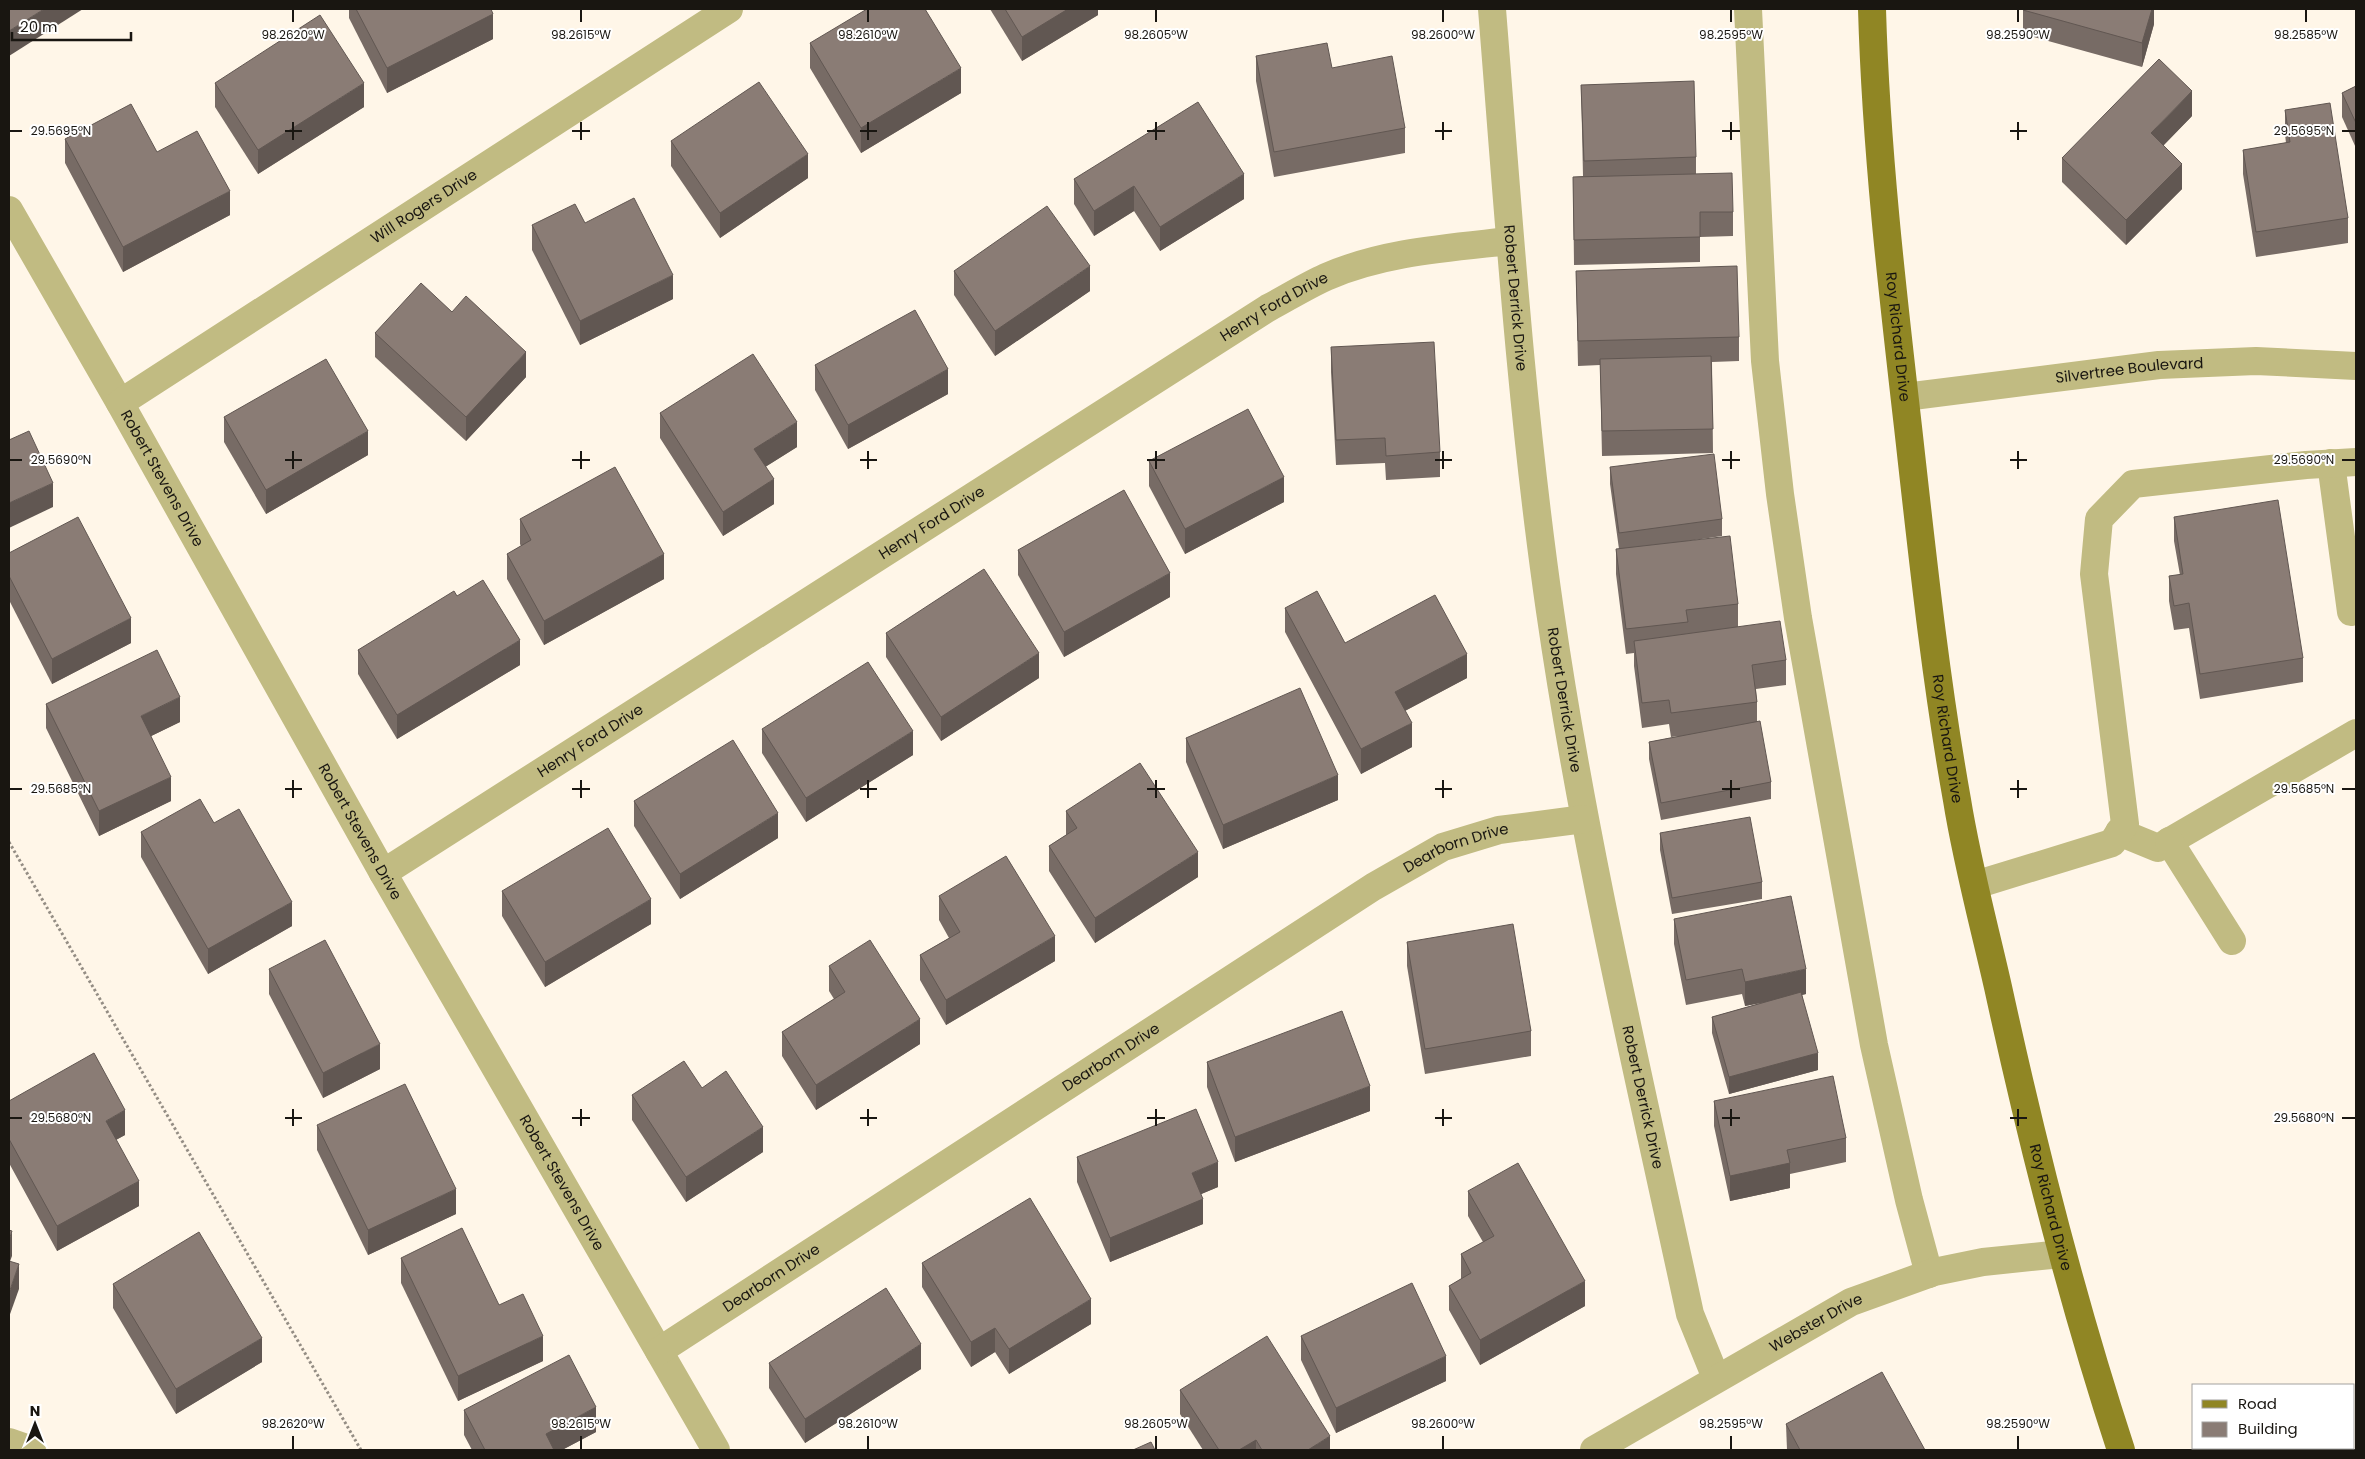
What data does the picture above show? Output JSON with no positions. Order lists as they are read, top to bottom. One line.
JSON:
{"streets":{"main road":["Roy Richard Drive"],"street":["Will Rogers Drive","Robert Derrick Drive","Henry Ford Drive","Silvertree Boulevard","Robert Stevens Drive","Dearborn Drive","Webster Drive"]},"crossings":[["Will Rogers Drive","Robert Stevens Drive"],["Robert Derrick Drive","Henry Ford Drive"],["Robert Derrick Drive","Dearborn Drive"],["Robert Derrick Drive","Webster Drive"],["Henry Ford Drive","Robert Stevens Drive"],["Roy Richard Drive","Silvertree Boulevard"],["Roy Richard Drive","Webster Drive"],["Robert Stevens Drive","Dearborn Drive"]],"legend":["Road","Building"],"scale_bar":"20 m","north":"top","coordinates":["98.2620°W","98.2615°W","98.2610°W","98.2605°W","98.2600°W","98.2595°W","98.2590°W","98.2585°W","29.5695°N","29.5690°N","29.5685°N","29.5680°N"]}
